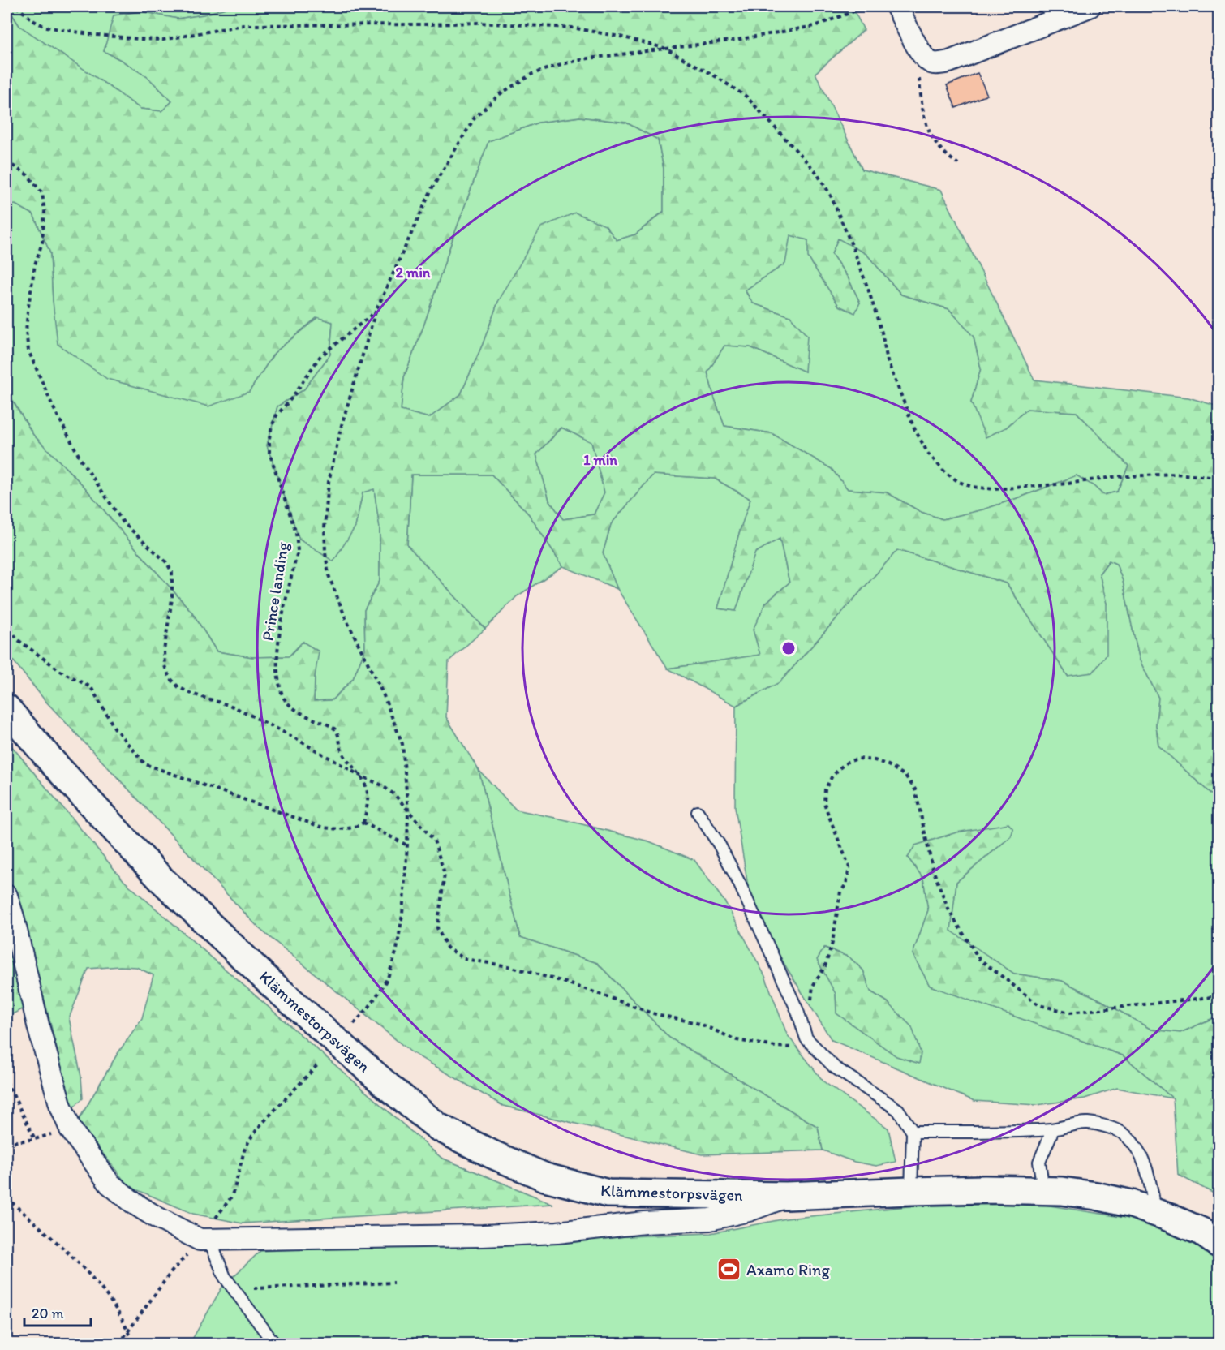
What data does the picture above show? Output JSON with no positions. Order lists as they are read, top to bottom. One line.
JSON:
{"streets":{"street":["Klämmestorpsvägen"],"path":["Prince landing"]},"places":{"sports":["Axamo Ring"]},"scale_bar":"20 m","rings":["2 min","1 min"]}
